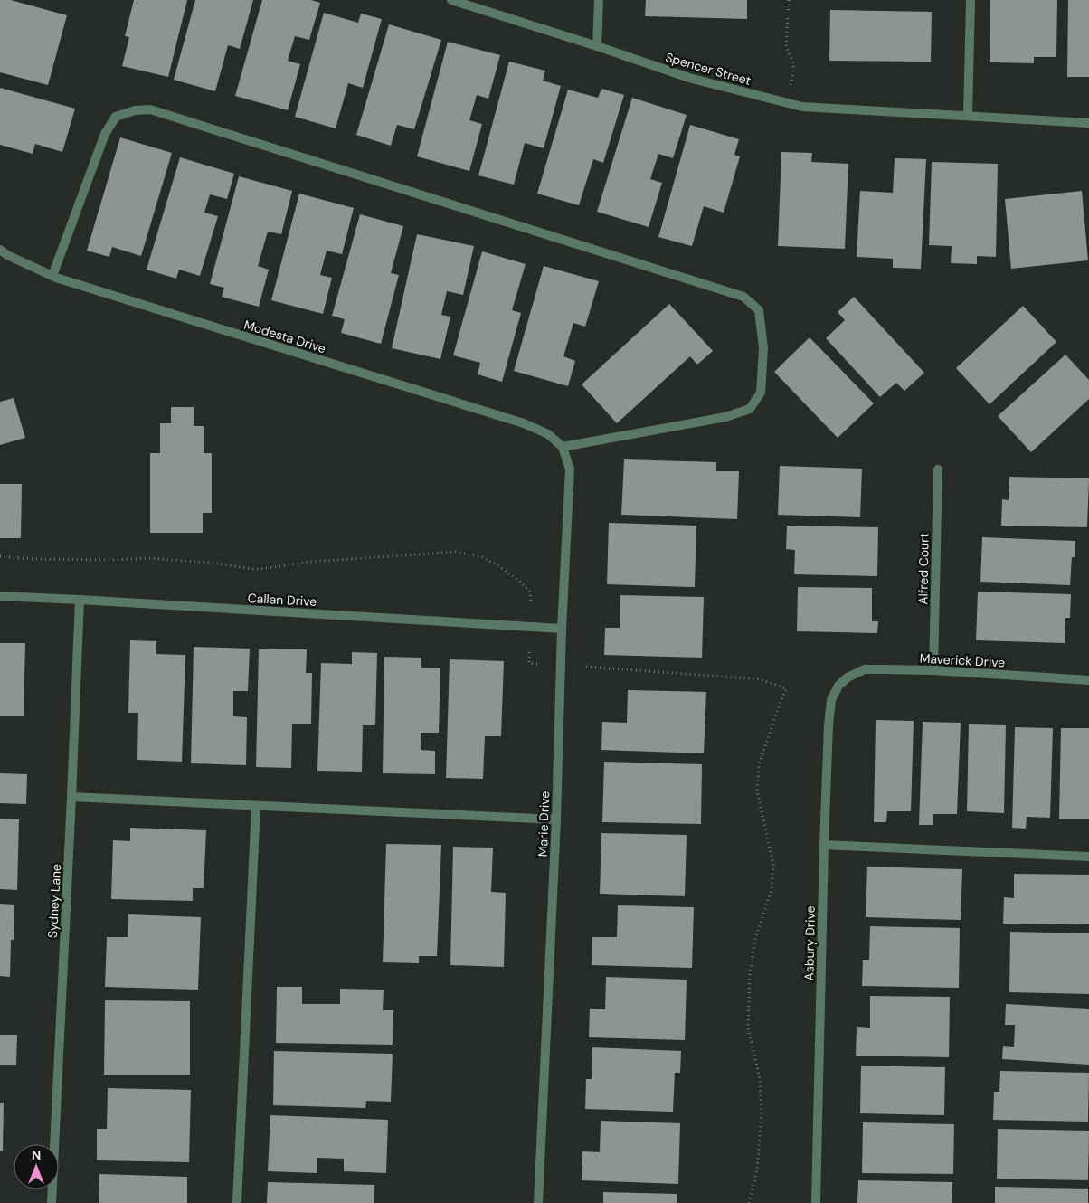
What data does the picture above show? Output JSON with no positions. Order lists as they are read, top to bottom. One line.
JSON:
{"streets":{"street":["Spencer Street","Modesta Drive","Alfred Court","Callan Drive","Maverick Drive","Marie Drive","Sydney Lane","Asbury Drive"]},"crossings":[["Modesta Drive","Marie Drive"],["Alfred Court","Maverick Drive"],["Callan Drive","Marie Drive"],["Callan Drive","Sydney Lane"],["Maverick Drive","Asbury Drive"]],"north":"top"}
